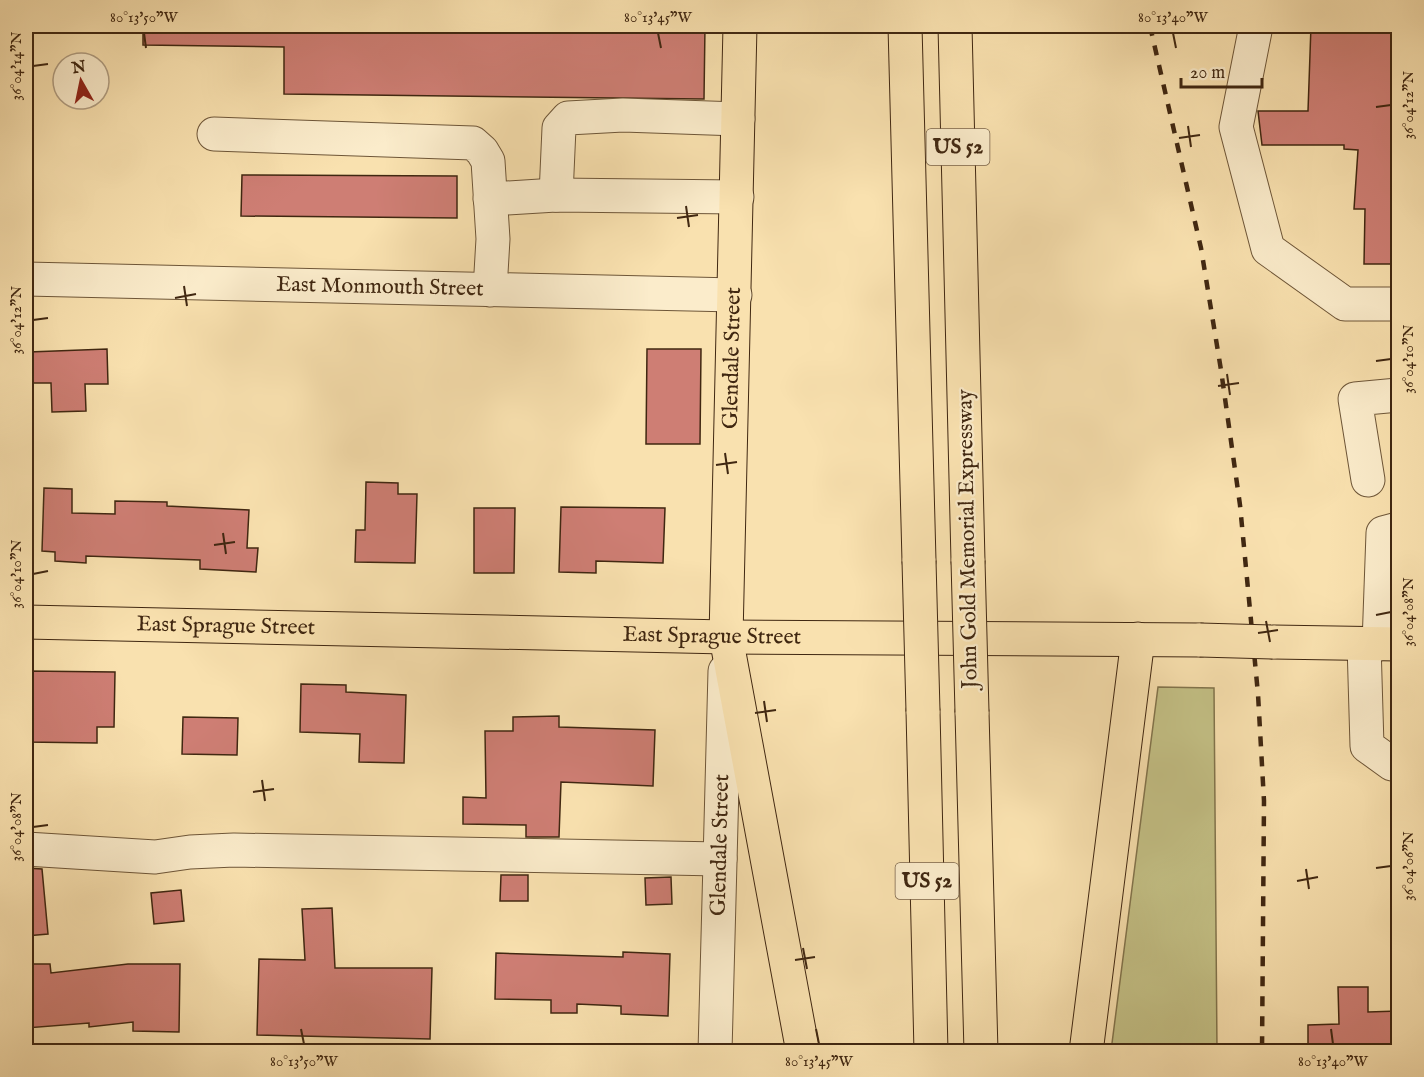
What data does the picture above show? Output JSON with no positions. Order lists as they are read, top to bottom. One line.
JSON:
{"streets":{"main road":["US 52","Glendale Street","John Gold Memorial Expressway","East Sprague Street"],"street":["East Monmouth Street"]},"crossings":[["East Monmouth Street","Glendale Street"],["Glendale Street","East Sprague Street"]],"scale_bar":"20 m","north":"top","coordinates":["80°13'50\"W","80°13'45\"W","80°13'40\"W","36°04'14\"N","36°04'12\"N","36°04'10\"N","36°04'08\"N","36°04'06\"N"]}
